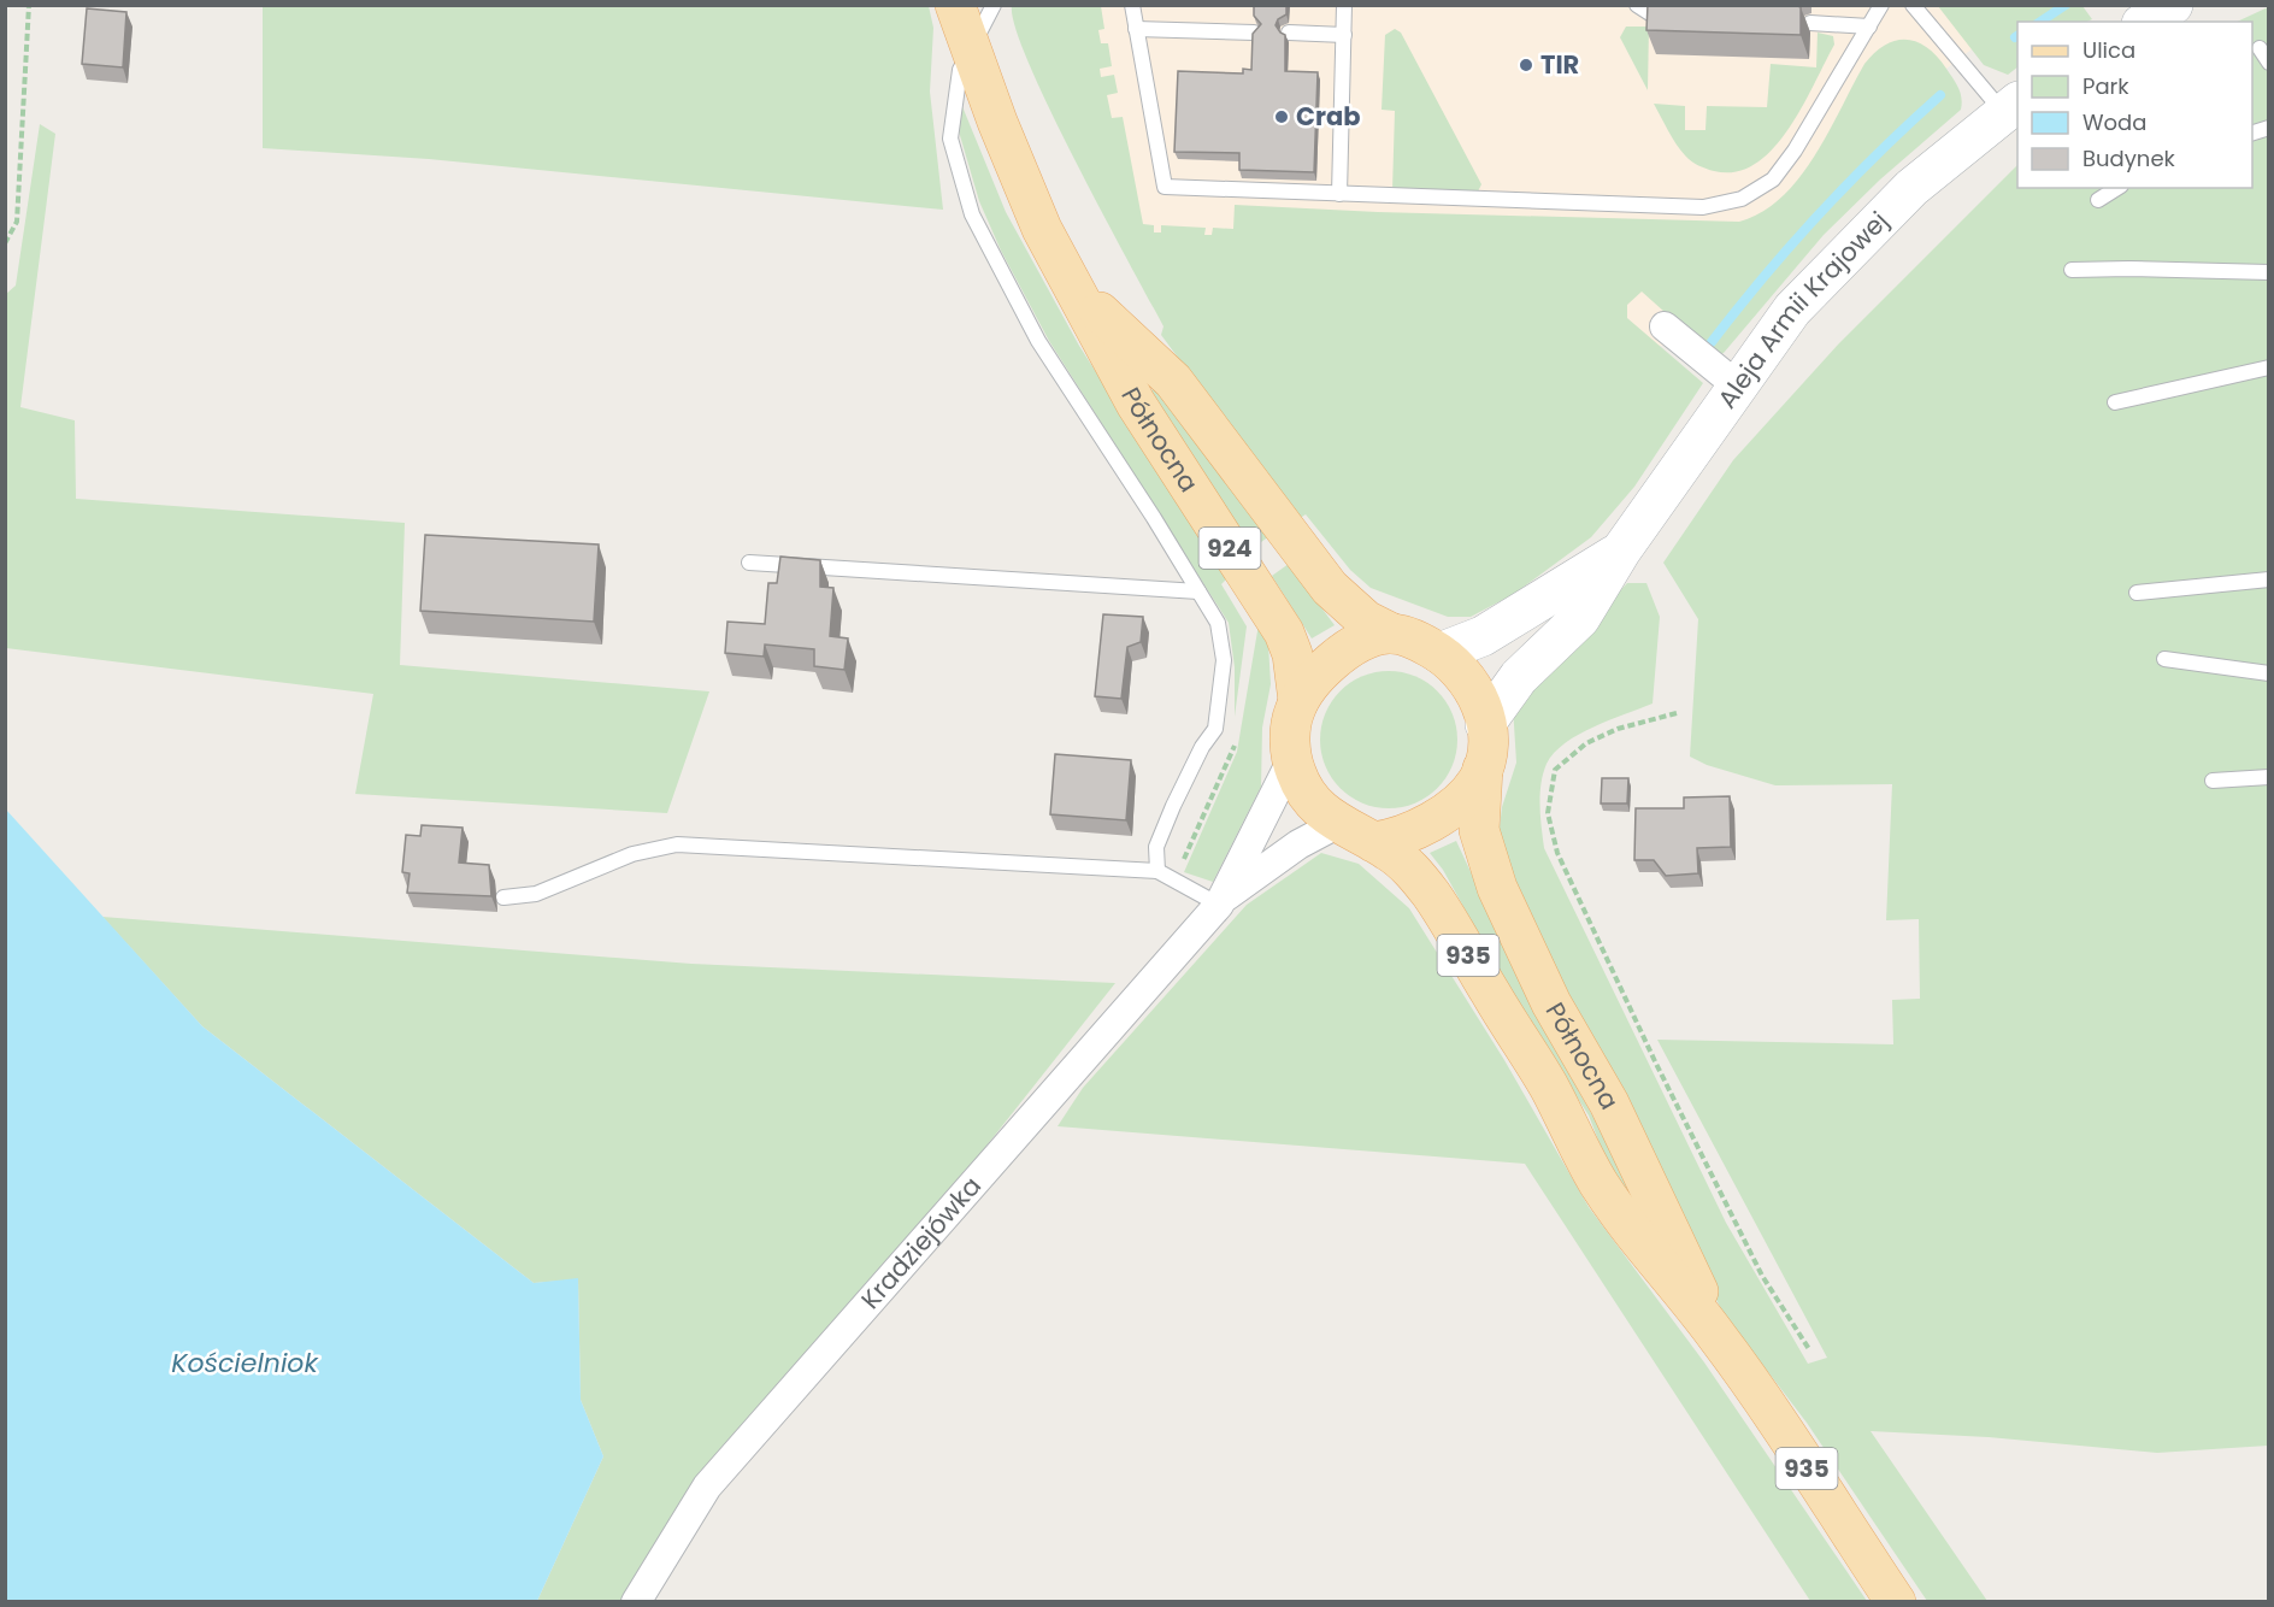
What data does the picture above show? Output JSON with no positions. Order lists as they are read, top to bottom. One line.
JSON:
{"streets":{"main road":["Aleja Armii Krajowej","Północna","924","935"],"street":["Kradziejówka"]},"crossings":[["Aleja Armii Krajowej","Północna"],["Aleja Armii Krajowej","924"],["Aleja Armii Krajowej","Kradziejówka"],["Północna","924"],["Północna","Kradziejówka"],["924","Kradziejówka"]],"water":["Kościelniok"],"places":["TIR","Crab"],"legend":["Ulica","Park","Woda","Budynek"]}
